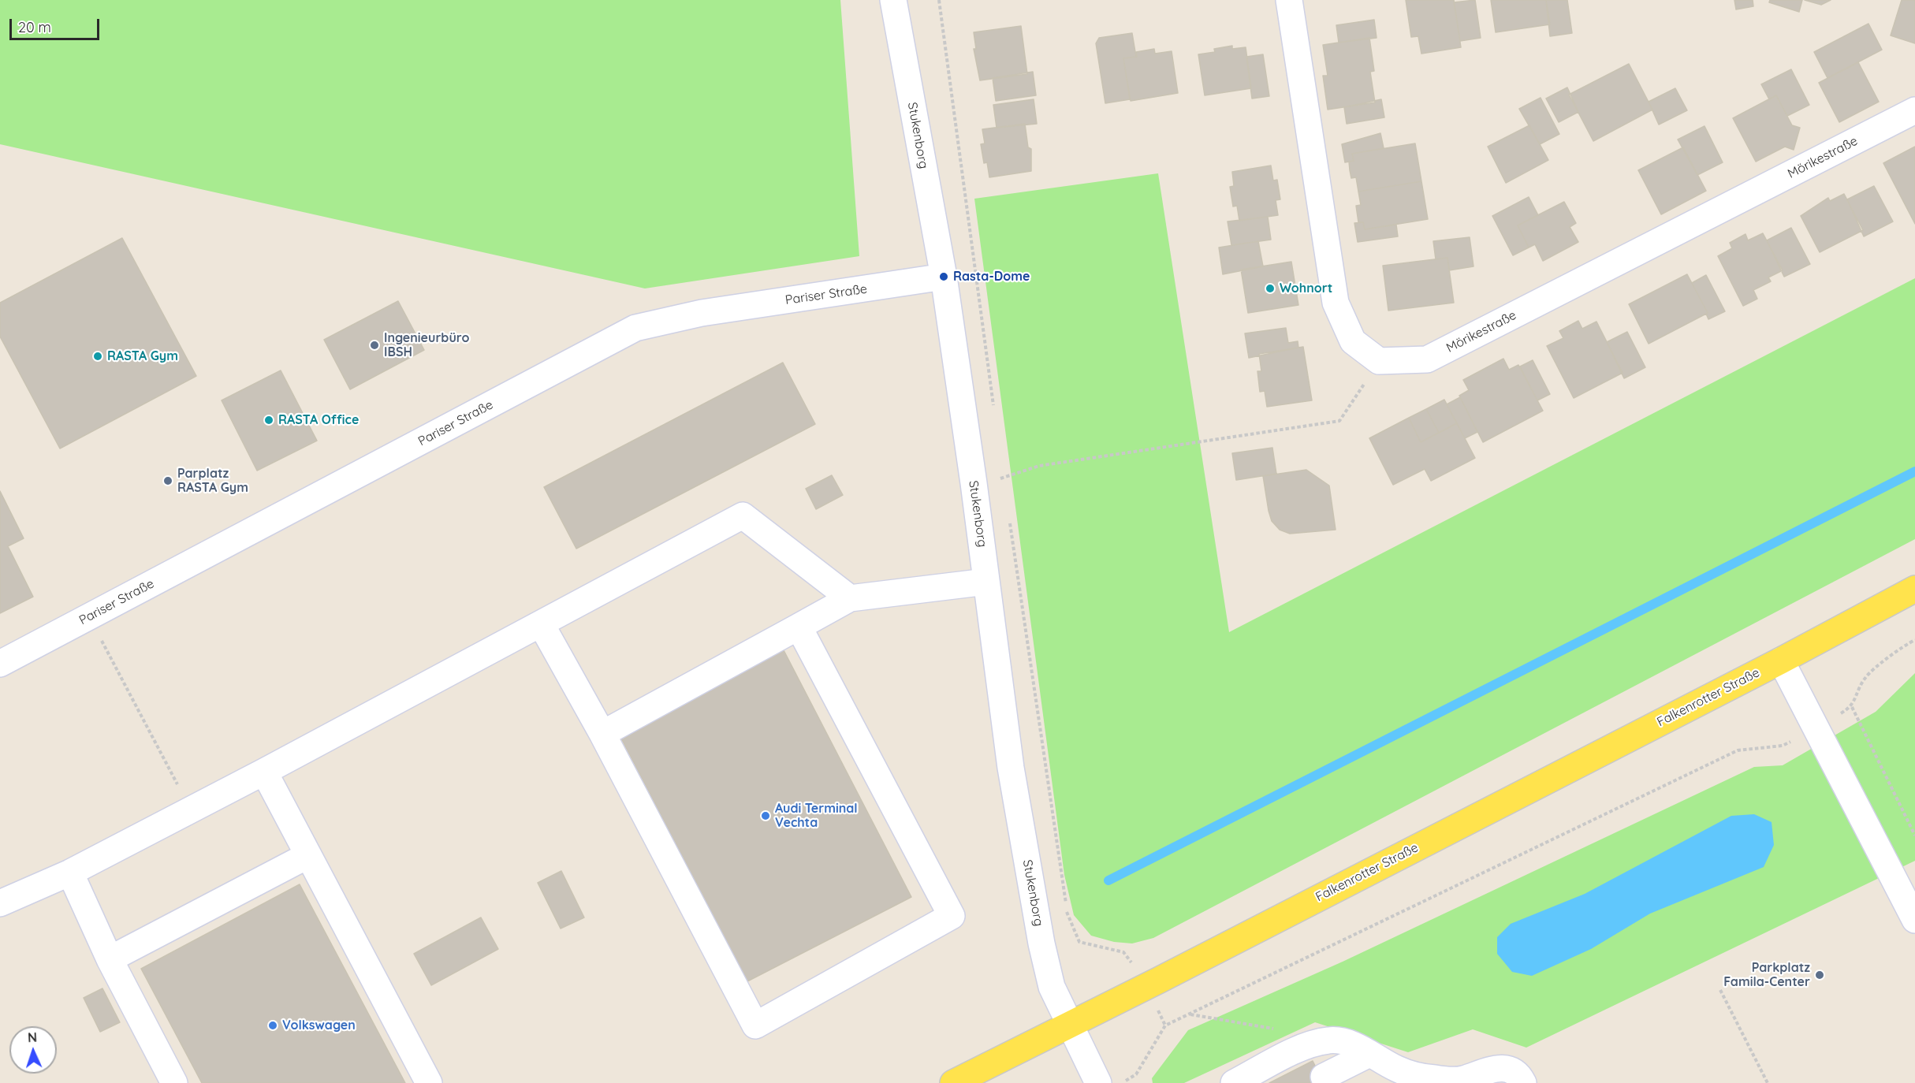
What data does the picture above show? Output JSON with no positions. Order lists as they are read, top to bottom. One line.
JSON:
{"streets":{"main road":["Falkenrotter Straße"],"street":["Stukenborg","Mörikestraße","Pariser Straße"]},"crossings":[["Stukenborg","Pariser Straße"],["Stukenborg","Falkenrotter Straße"]],"places":["Rasta-Dome","Wohnort","Ingenieurbüro IBSH","RASTA Gym","RASTA Office","Parplatz RASTA Gym","Audi Terminal Vechta","Parkplatz Famila-Center","Volkswagen"],"scale_bar":"20 m","north":"top"}
